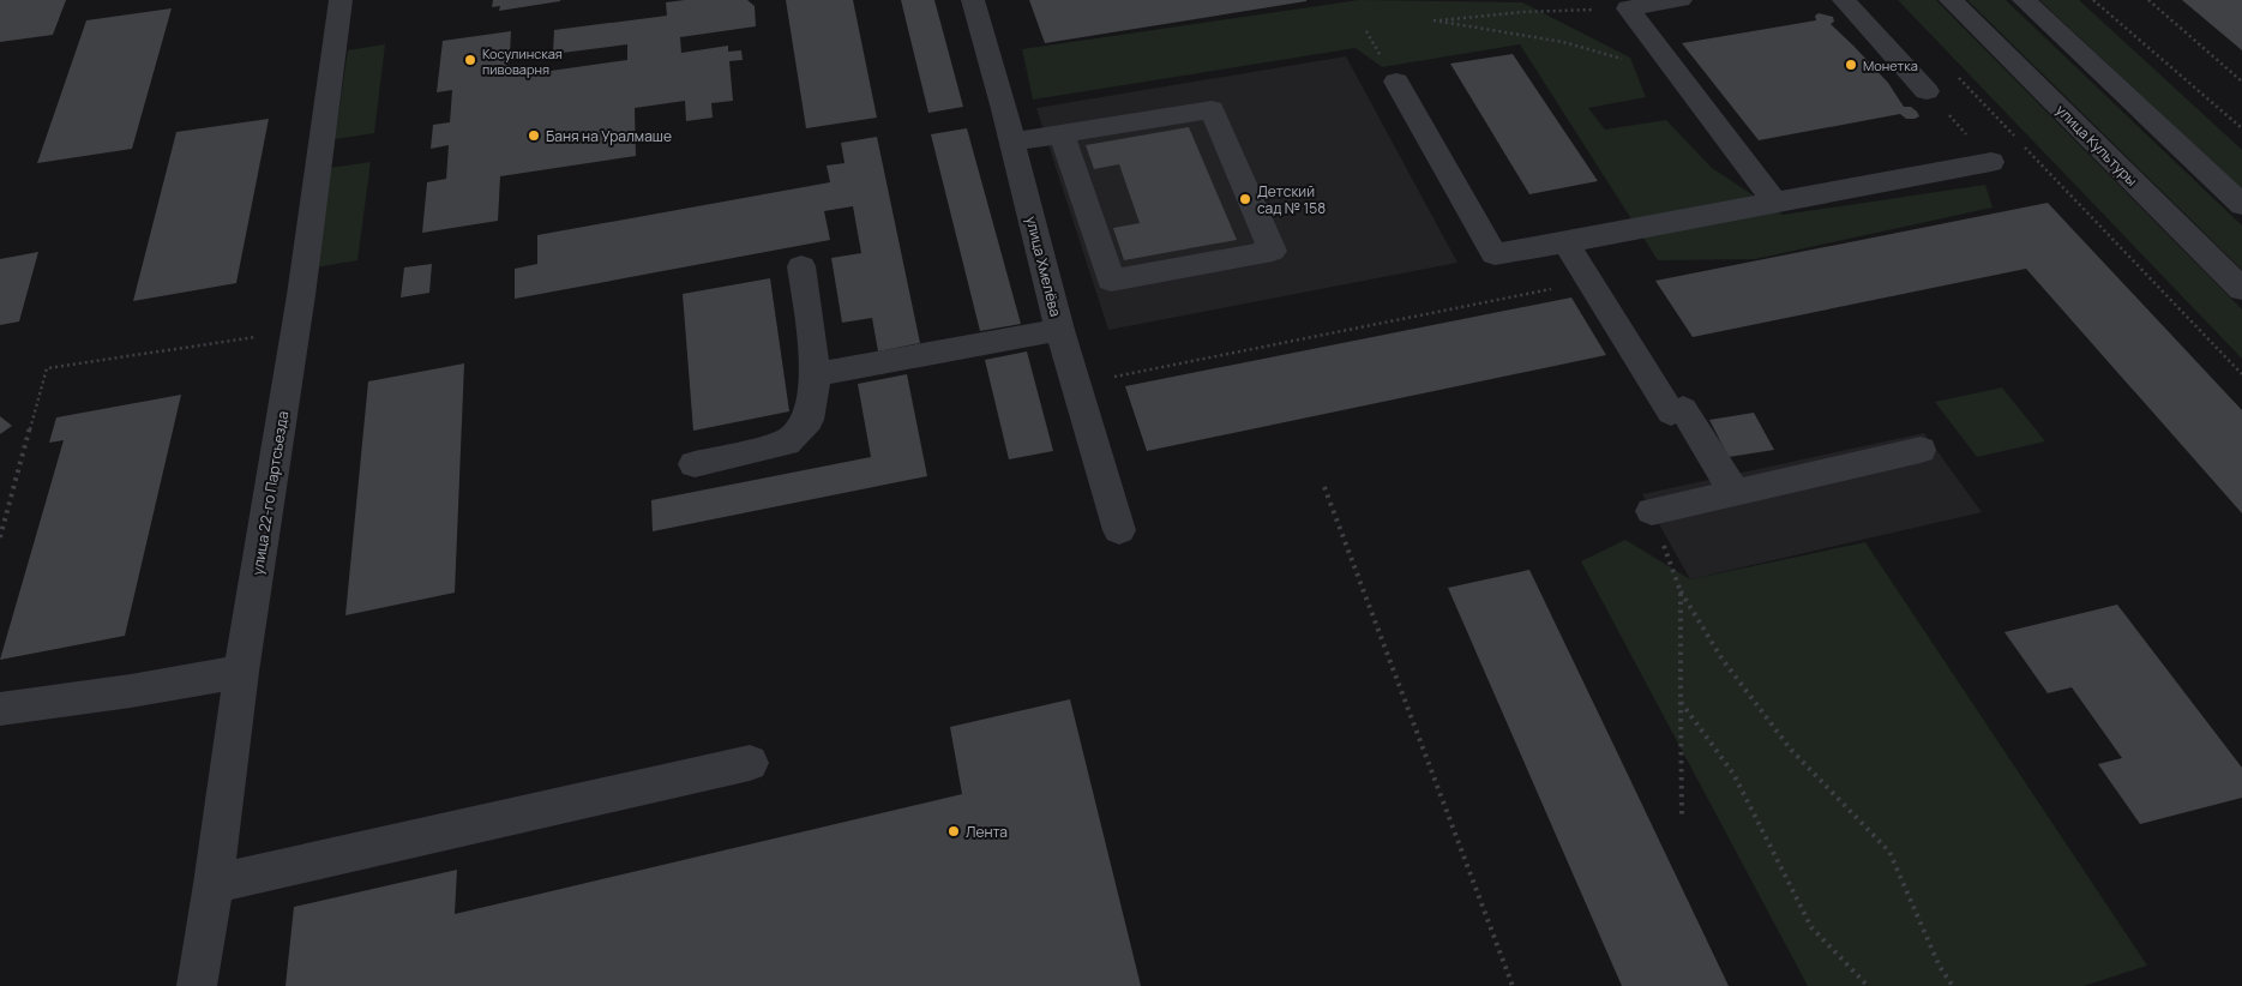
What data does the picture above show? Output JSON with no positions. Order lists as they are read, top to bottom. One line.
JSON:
{"streets":{"street":["улица Культуры","улица Хмелёва","улица 22-го Партсъезда"]},"places":["Косулинская пивоварня","Монетка","Баня на Уралмаше","Детский сад № 158","Лента"]}
